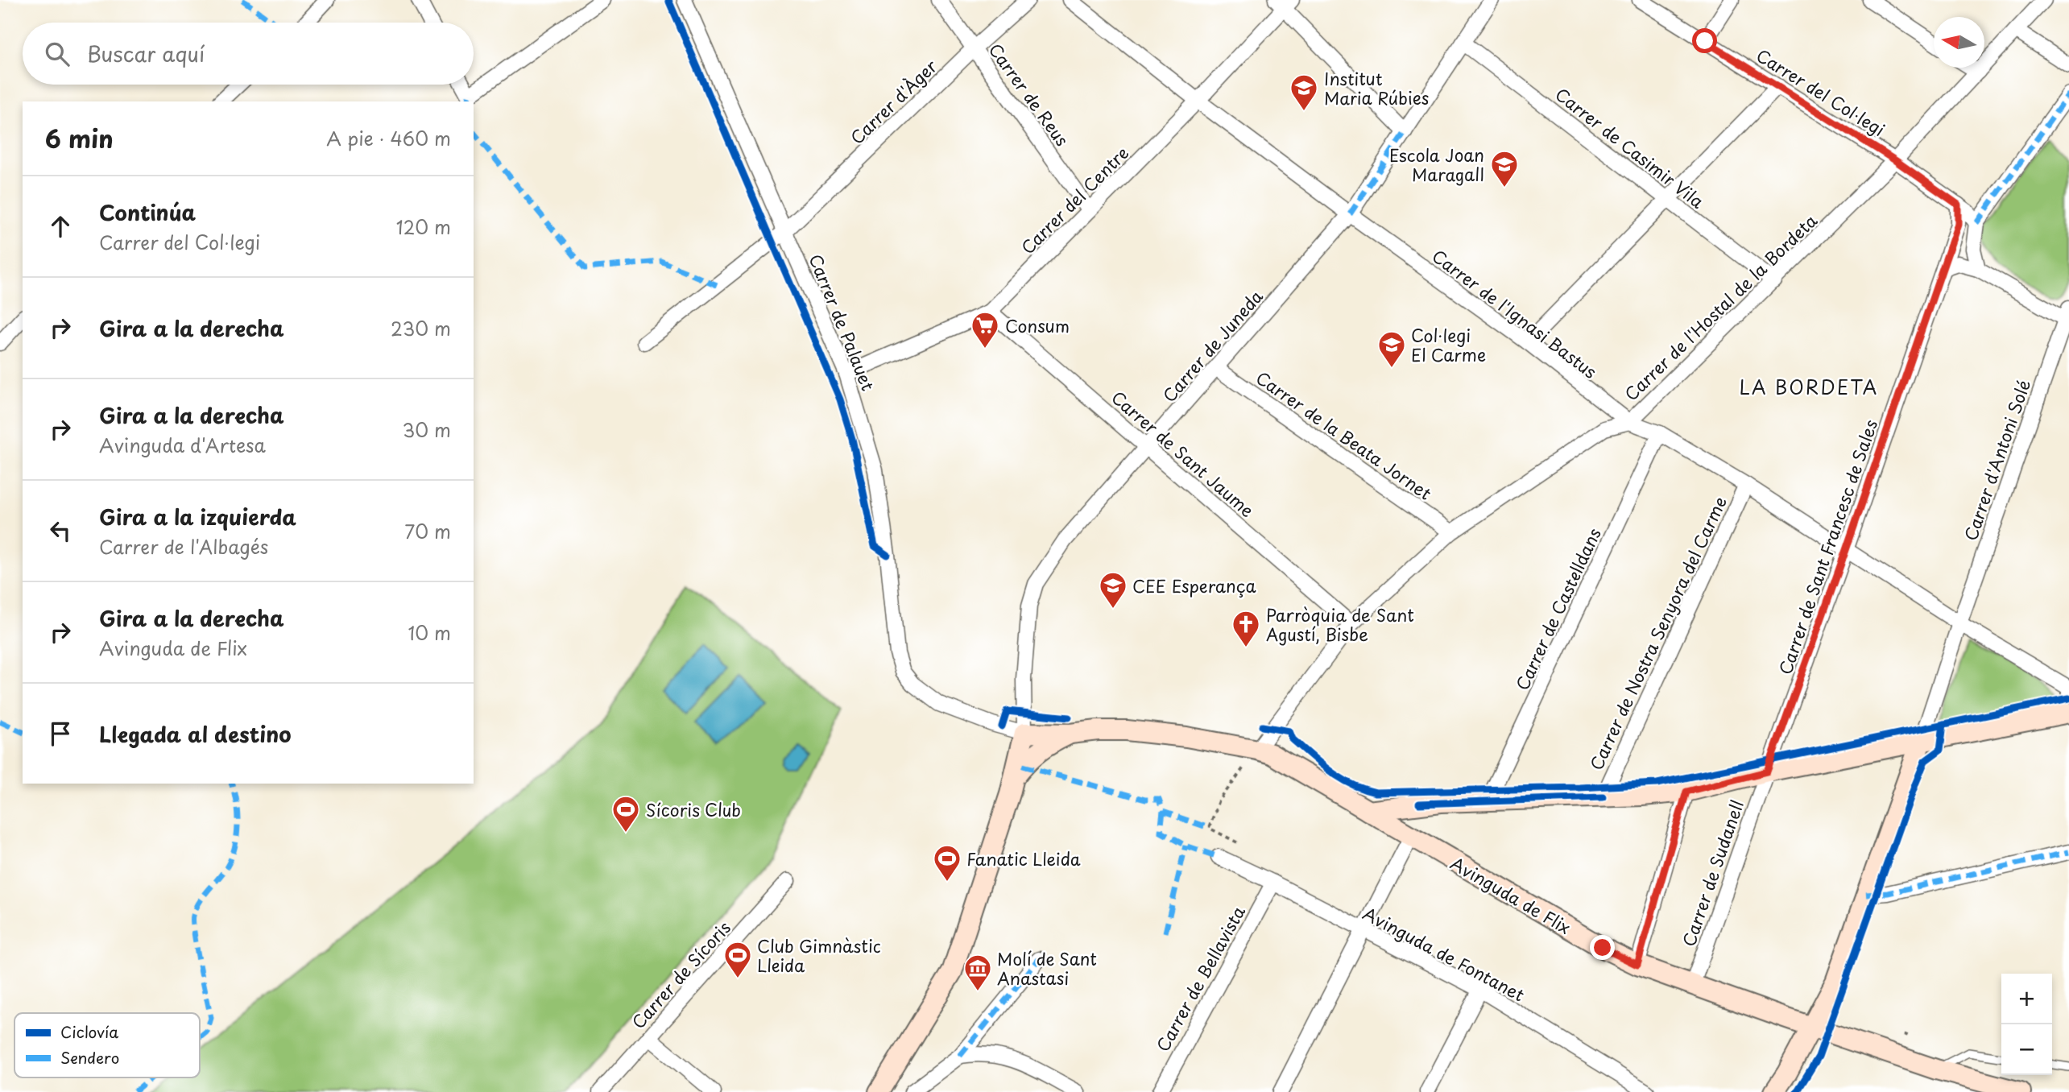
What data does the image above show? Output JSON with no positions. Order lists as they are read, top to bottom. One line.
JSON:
{"streets":{"main road":["Avinguda de Flix"],"street":["Carrer del Col·legi","Carrer de Reus","Carrer d'Àger","Carrer de Casimir Vila","Carrer del Centre","Carrer de l'Hostal de la Bordeta","Carrer de l'Ignasi Bastus","Carrer de Palauet","Carrer de Juneda","Carrer de la Beata Jornet","Carrer de Sant Jaume","Carrer d'Antoni Solé","Carrer de Sant Francesc de Sales","Carrer de Castelldans","Carrer de Nostra Senyora del Carme","Carrer de Sudanell","Avinguda de Fontanet","Carrer de Sícoris","Carrer de Bellavista"]},"crossings":[["Carrer del Col·legi","Carrer de l'Hostal de la Bordeta"],["Carrer del Col·legi","Carrer de Sant Francesc de Sales"],["Carrer de Reus","Carrer d'Àger"],["Carrer de Reus","Carrer del Centre"],["Carrer d'Àger","Carrer de Palauet"],["Carrer de Casimir Vila","Carrer de l'Hostal de la Bordeta"],["Carrer de Casimir Vila","Carrer de Juneda"],["Carrer del Centre","Carrer de l'Ignasi Bastus"],["Carrer del Centre","Carrer de Palauet"],["Carrer del Centre","Carrer de Sant Jaume"],["Carrer de l'Hostal de la Bordeta","Carrer de l'Ignasi Bastus"],["Carrer de l'Hostal de la Bordeta","Carrer de la Beata Jornet"],["Carrer de l'Hostal de la Bordeta","Carrer de Sant Jaume"],["Carrer de l'Hostal de la Bordeta","Avinguda de Flix"],["Carrer de l'Ignasi Bastus","Carrer de Juneda"],["Carrer de l'Ignasi Bastus","Carrer d'Antoni Solé"],["Carrer de l'Ignasi Bastus","Carrer de Sant Francesc de Sales"],["Carrer de l'Ignasi Bastus","Carrer de Castelldans"],["Carrer de l'Ignasi Bastus","Carrer de Nostra Senyora del Carme"],["Carrer de Palauet","Carrer de Juneda"],["Carrer de Juneda","Carrer de la Beata Jornet"],["Carrer de Juneda","Carrer de Sant Jaume"],["Carrer de Sant Francesc de Sales","Carrer de Sudanell"],["Carrer de Sudanell","Avinguda de Flix"],["Avinguda de Fontanet","Carrer de Bellavista"]],"districts":["LA BORDETA"],"places":{"school or university":["Institut Maria Rúbies","Escola Joan Maragall","Col·legi El Carme","CEE Esperança"],"supermarket":["Consum"],"church":["Parròquia de Sant Agustí, Bisbe"],"sports":["Sícoris Club","Fanatic Lleida","Club Gimnàstic Lleida"],"museum":["Molí de Sant Anastasi"]},"legend":["Ciclovía","Sendero"],"north":"left","page":{"search":"Buscar aquí","heading":["6 min","A pie · 460 m"],"list":[["Continúa","Carrer del Col·legi","120 m"],["Gira a la derecha","230 m"],["Gira a la derecha","Avinguda d'Artesa","30 m"],["Gira a la izquierda","Carrer de l'Albagés","70 m"],["Gira a la derecha","Avinguda de Flix","10 m"],"Llegada al destino"],"map_buttons":["+","−"]}}
